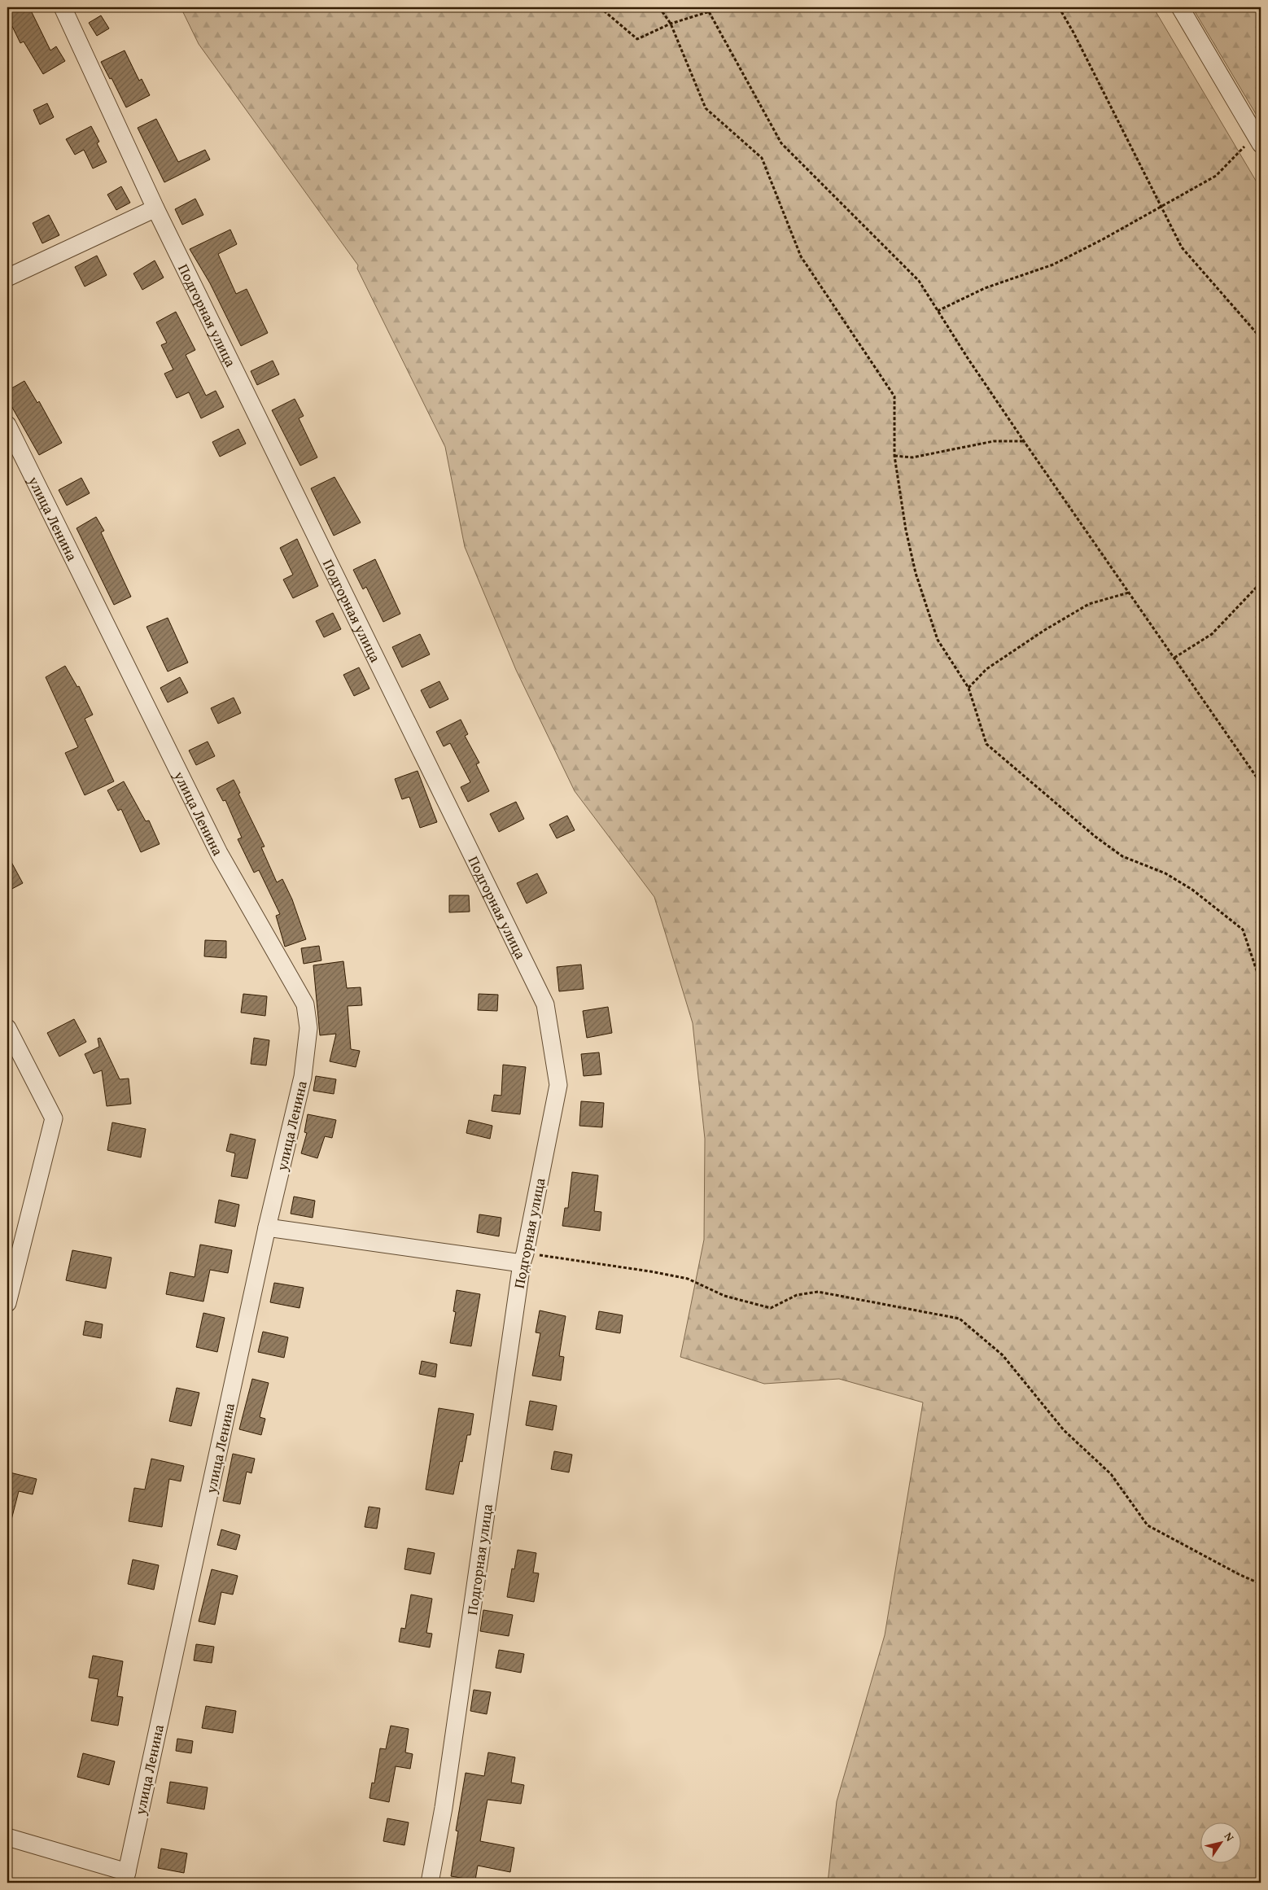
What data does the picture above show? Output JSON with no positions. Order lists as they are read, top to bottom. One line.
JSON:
{"streets":{"street":["Подгорная улица","улица Ленина"]},"north":"top right"}
